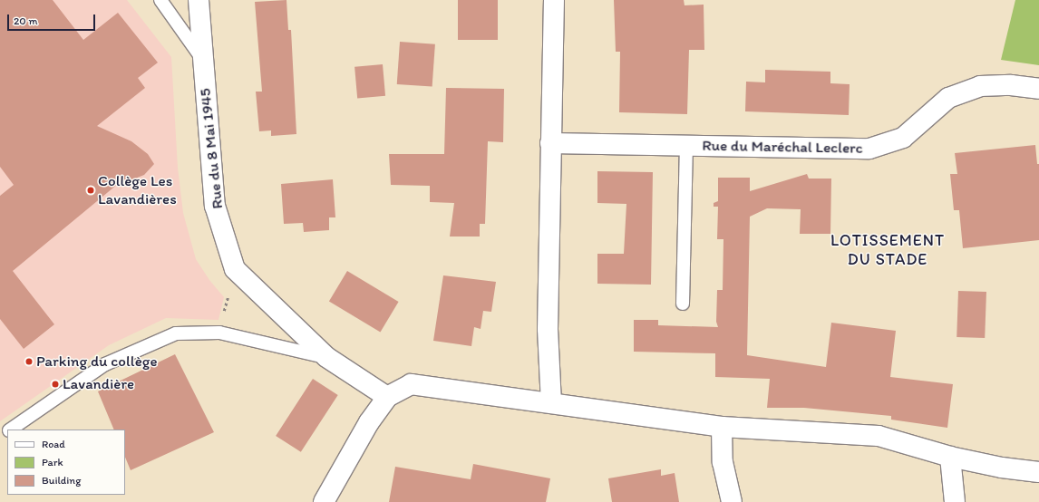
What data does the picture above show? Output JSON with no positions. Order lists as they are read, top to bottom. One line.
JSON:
{"streets":{"street":["Rue du Maréchal Leclerc","Rue du 8 Mai 1945"]},"districts":["LOTISSEMENT DU STADE"],"places":["Collège Les Lavandières","Parking du collège","Lavandière"],"legend":["Road","Park","Building"],"scale_bar":"20 m"}
